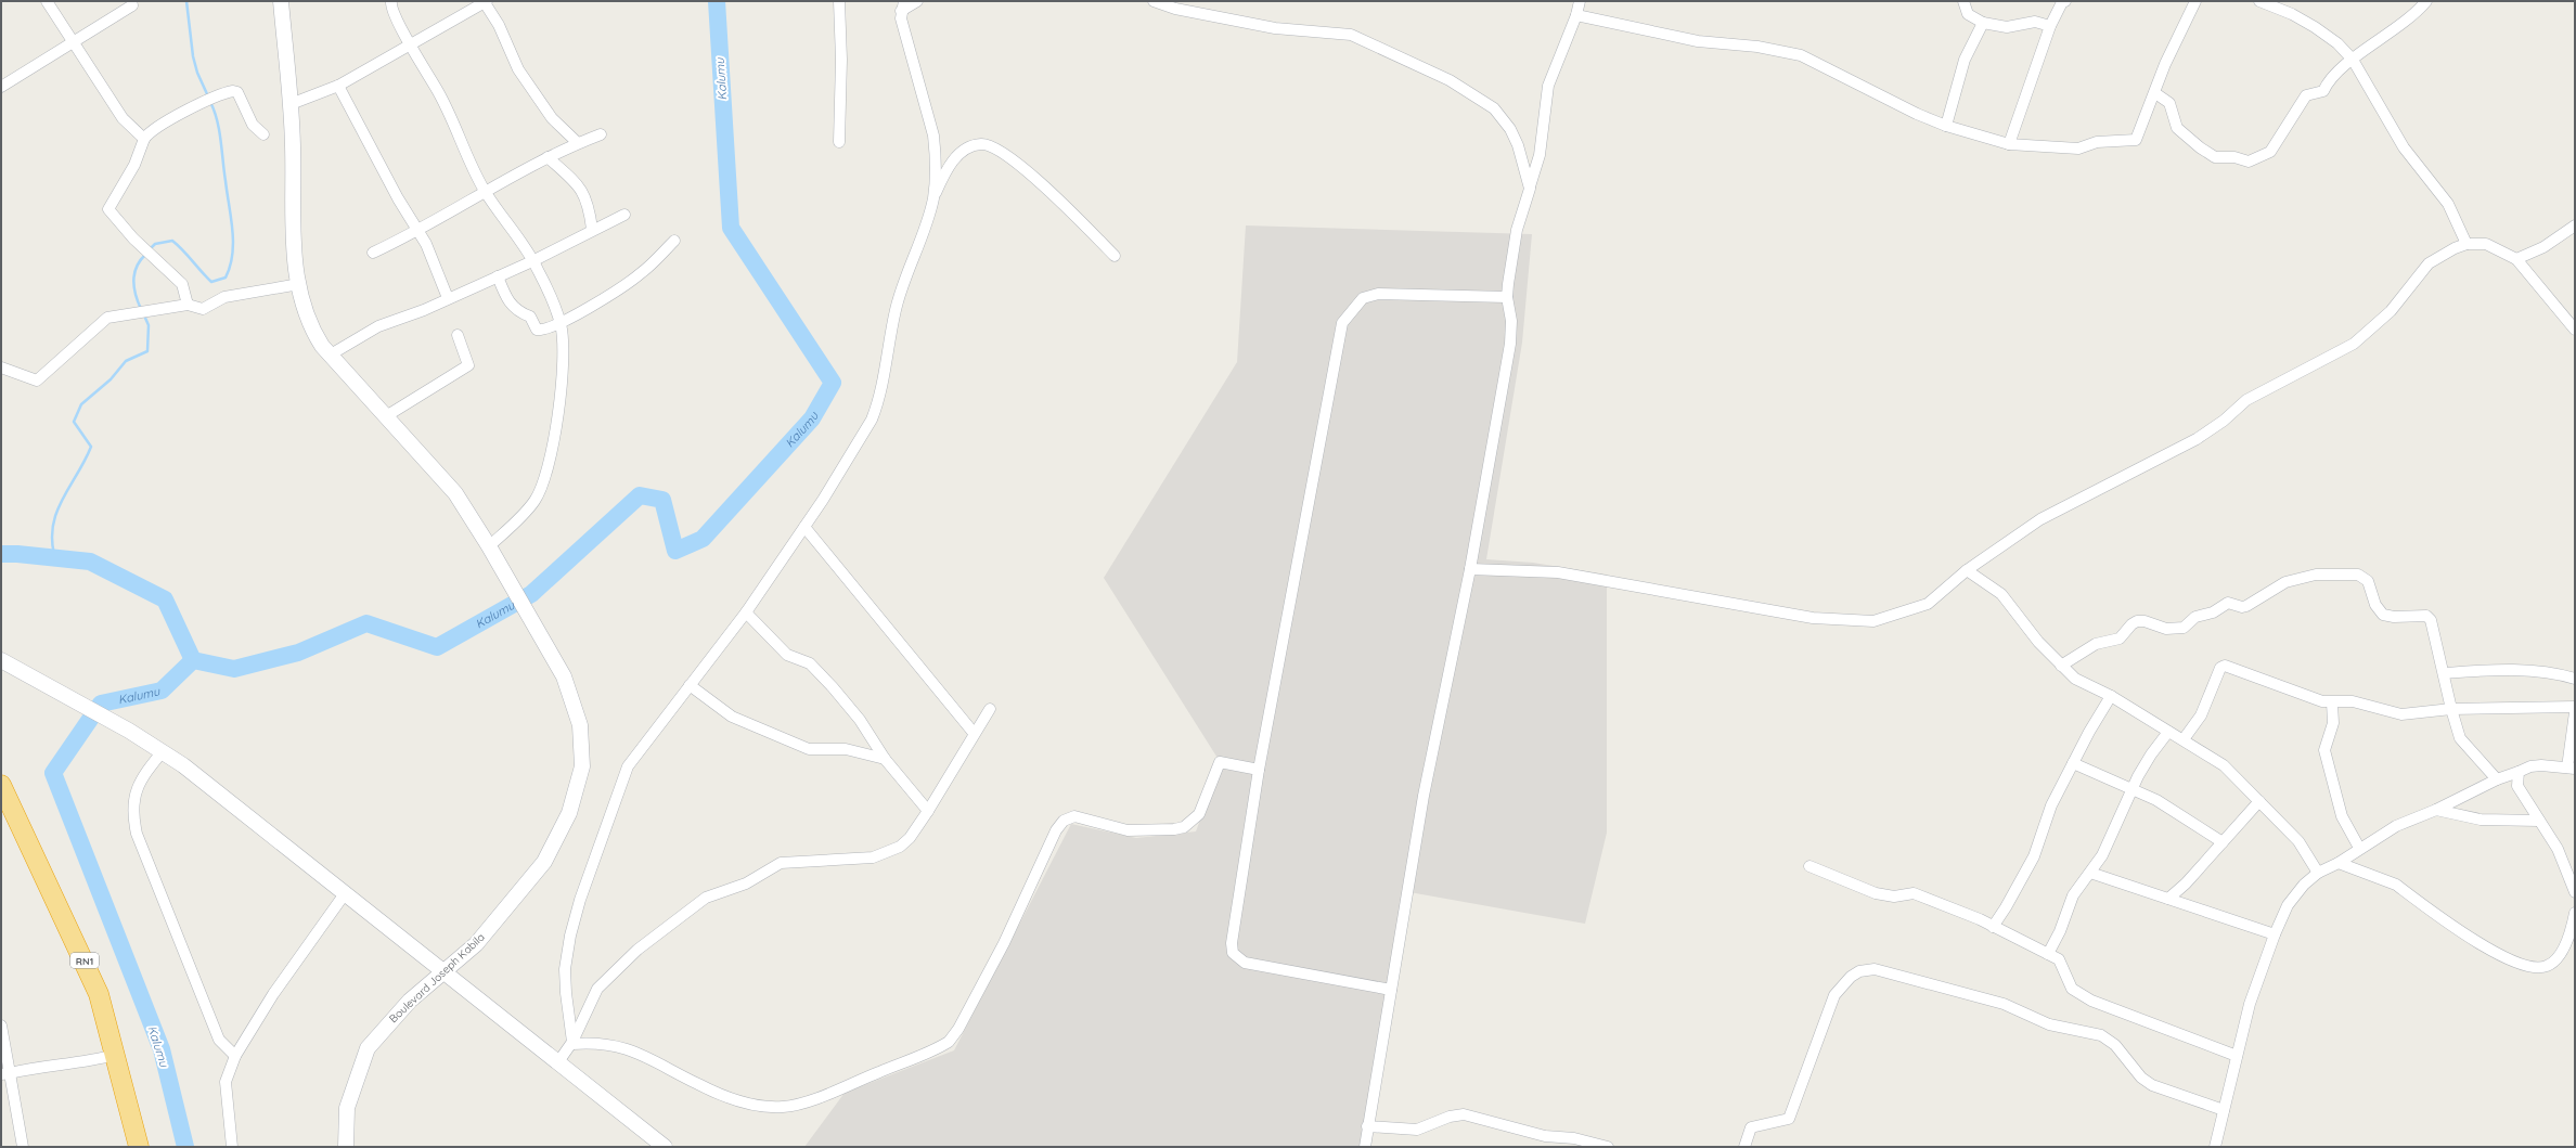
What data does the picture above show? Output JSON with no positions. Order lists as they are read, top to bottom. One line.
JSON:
{"streets":{"highway":["RN1"],"main road":["Boulevard Joseph Kabila"]},"water":["Kalumu"]}
